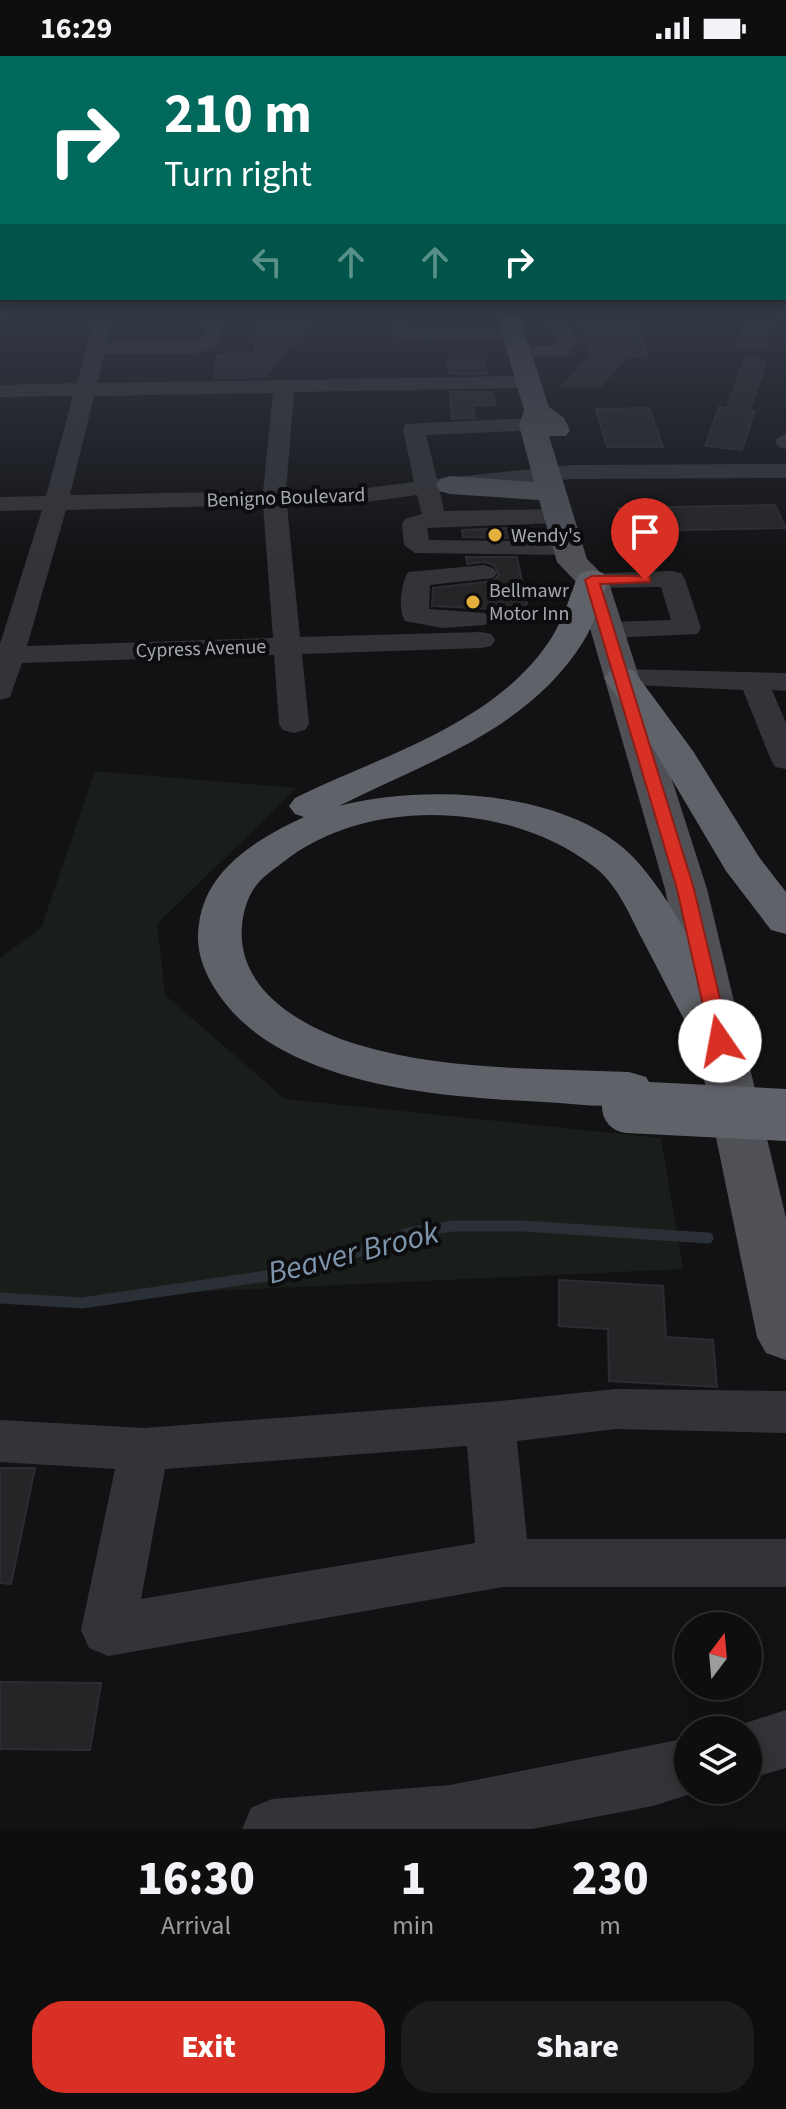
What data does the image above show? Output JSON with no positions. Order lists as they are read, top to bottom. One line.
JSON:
{"streets":{"street":["Benigno Boulevard","Cypress Avenue"]},"water":["Beaver Brook"],"places":["Wendy's","Bellmawr Motor Inn"],"north":"top","page":{"status":"16:29","turn":["210 m","Turn right"],"eta":["16:30","Arrival","1","min","230","m"],"buttons":["Exit","Share"]}}
